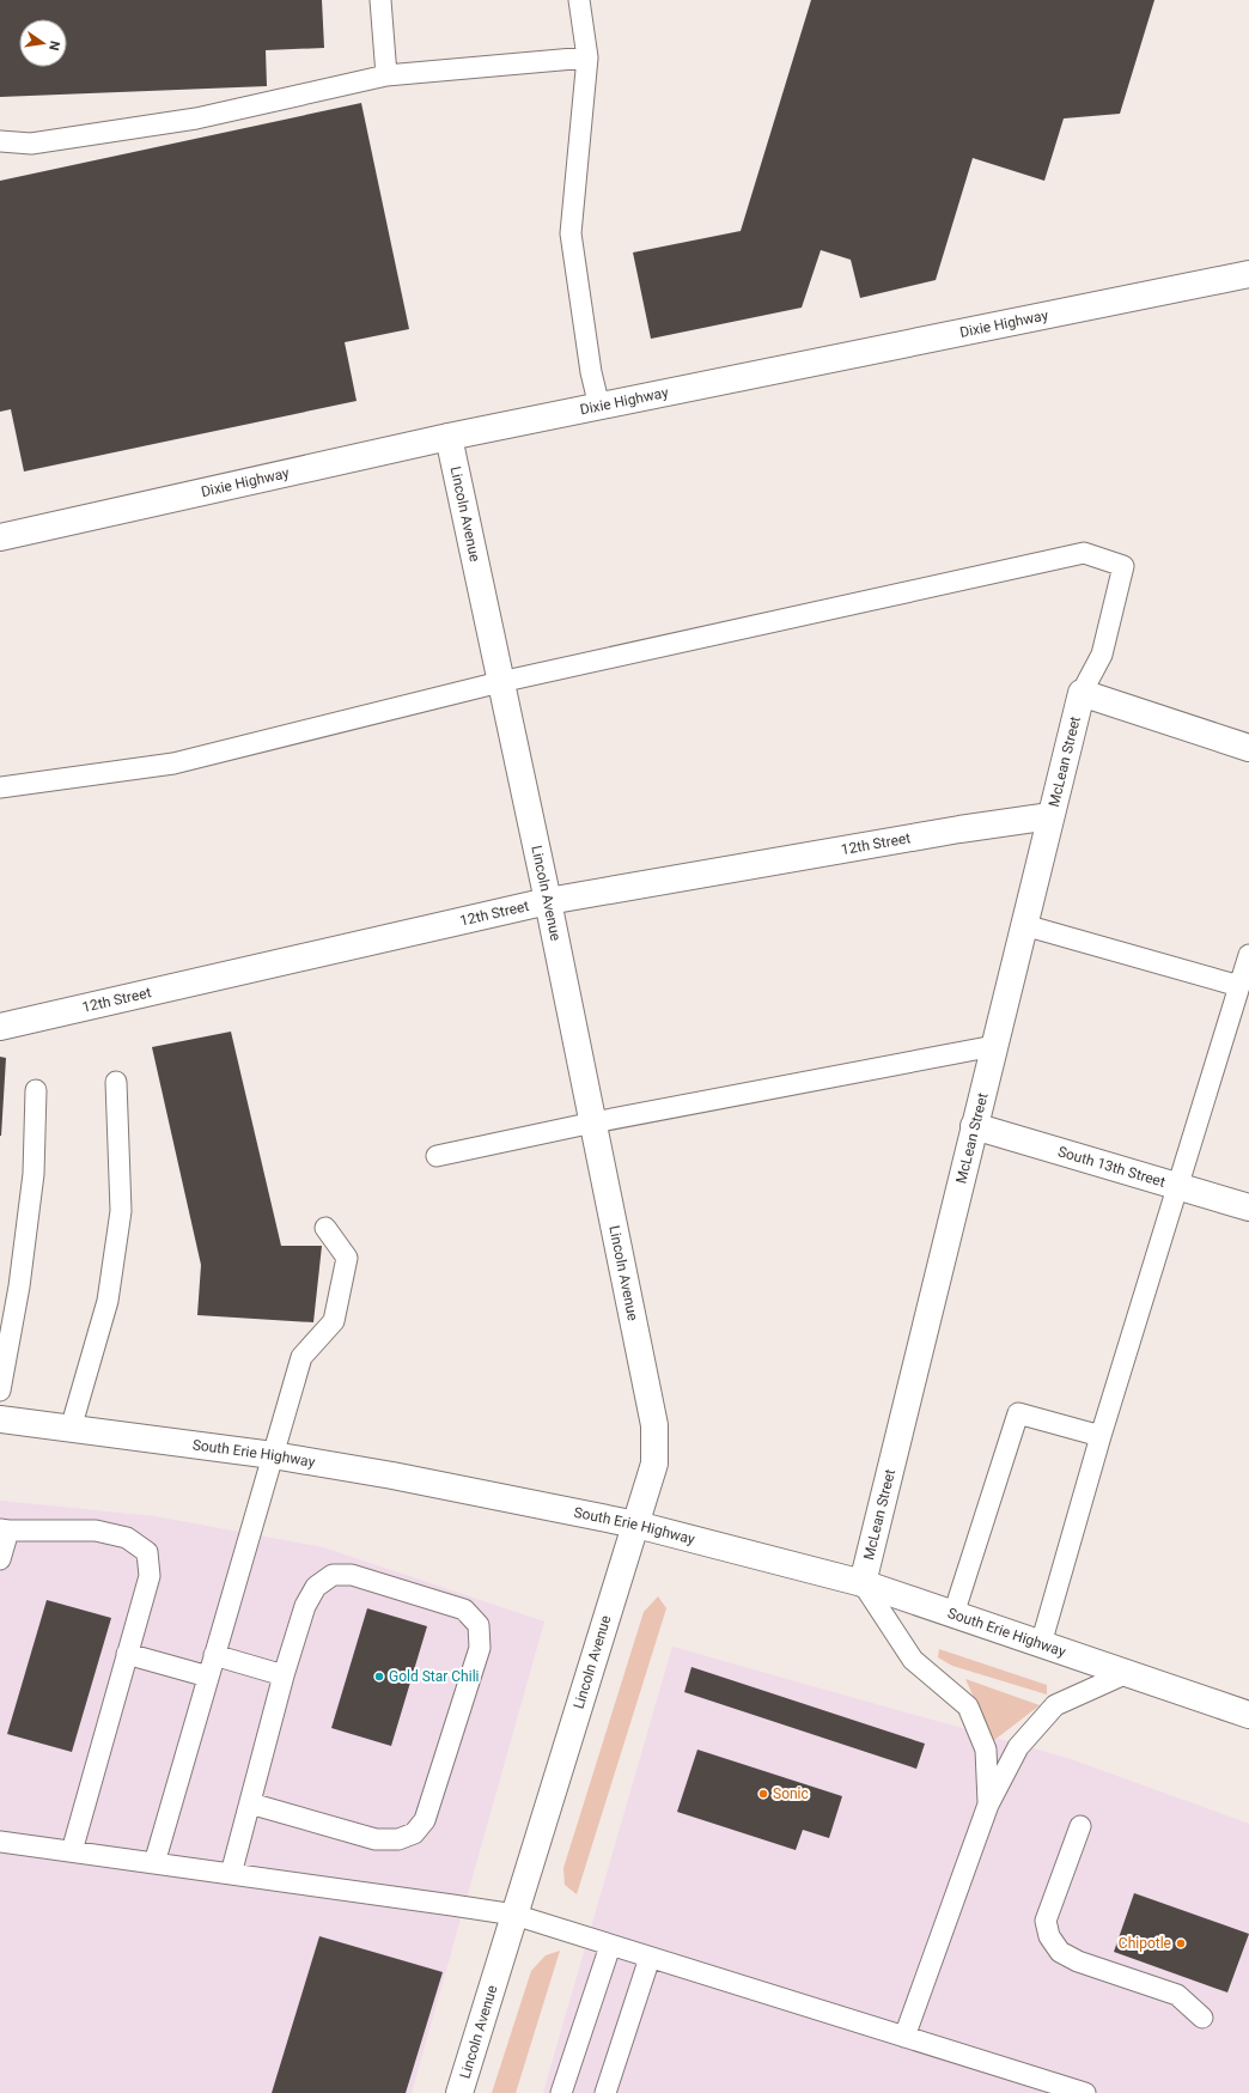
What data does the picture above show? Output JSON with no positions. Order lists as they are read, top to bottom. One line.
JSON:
{"streets":{"street":["Dixie Highway","Lincoln Avenue","McLean Street","12th Street","South 13th Street","South Erie Highway"]},"crossings":[["Dixie Highway","Lincoln Avenue"],["Lincoln Avenue","12th Street"],["Lincoln Avenue","South Erie Highway"],["McLean Street","12th Street"],["McLean Street","South 13th Street"],["McLean Street","South Erie Highway"]],"places":["Gold Star Chili","Sonic","Chipotle"],"north":"right"}
